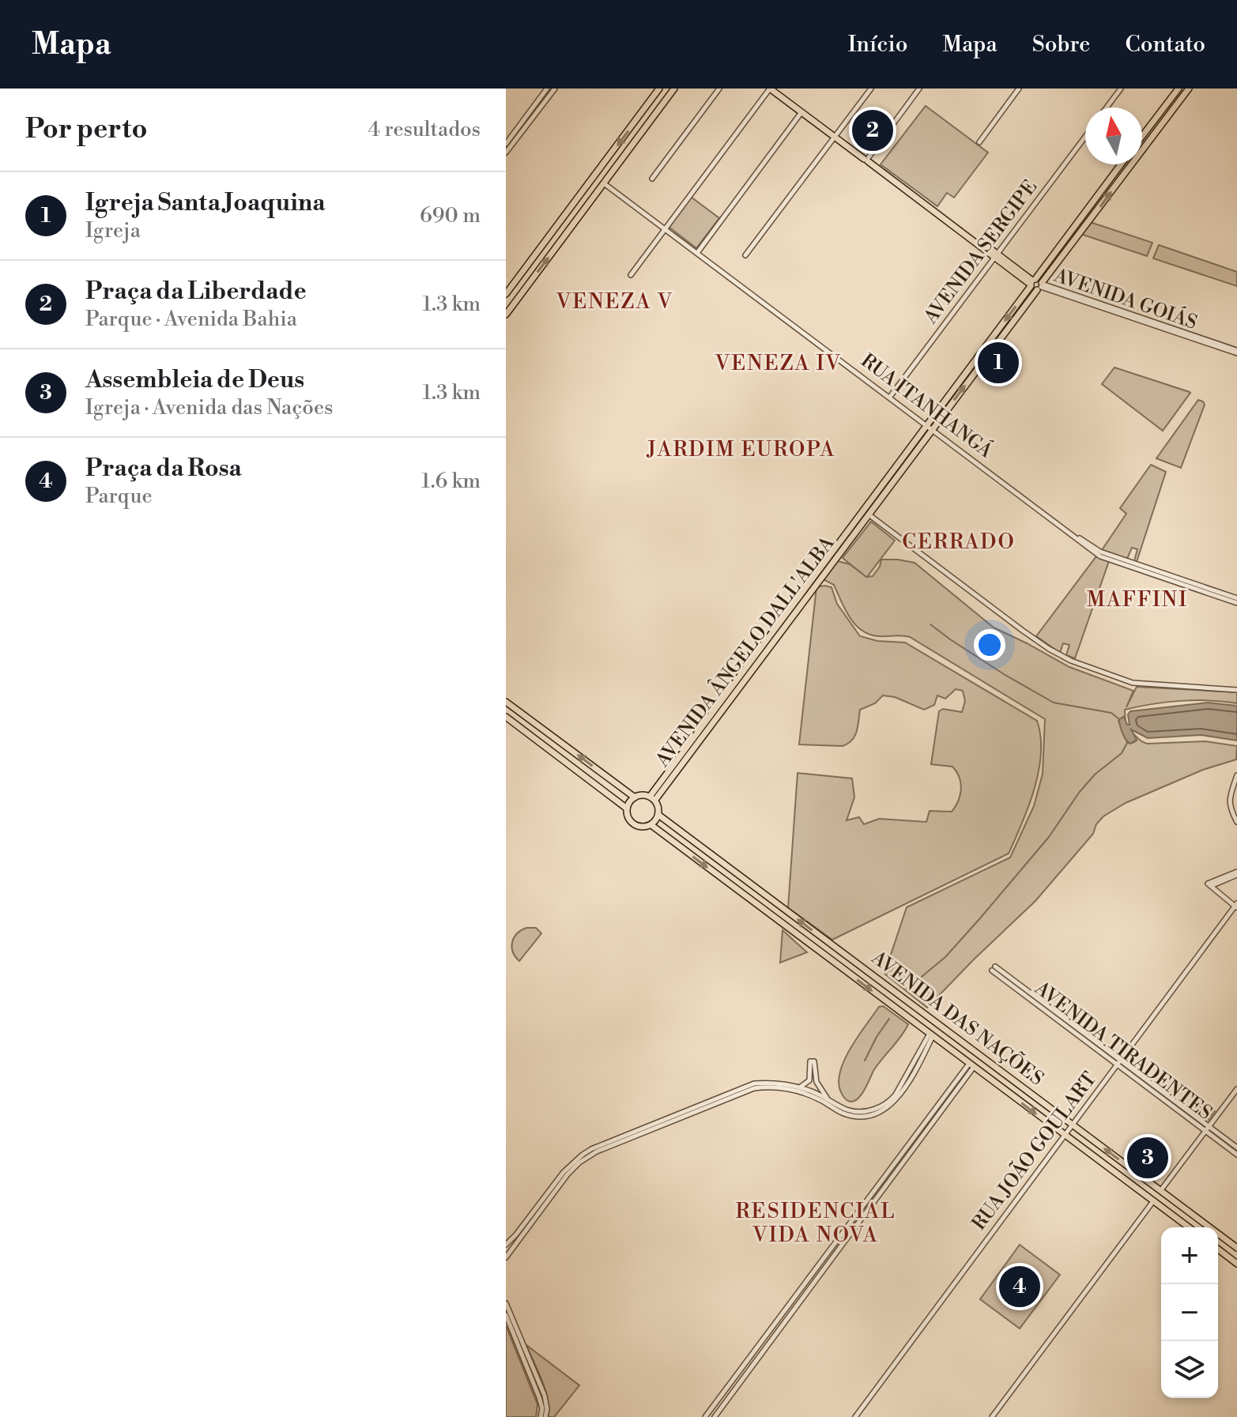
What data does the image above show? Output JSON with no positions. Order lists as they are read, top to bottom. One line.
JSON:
{"streets":{"main road":["AVENIDA GOIÁS","AVENIDA ÂNGELO DALL'ALBA","AVENIDA DAS NAÇÕES"],"street":["AVENIDA SERGIPE","RUA ITANHANGÁ","AVENIDA TIRADENTES","RUA JOÃO GOULART"]},"crossings":[["AVENIDA SERGIPE","AVENIDA GOIÁS"],["AVENIDA SERGIPE","RUA ITANHANGÁ"],["AVENIDA ÂNGELO DALL'ALBA","AVENIDA DAS NAÇÕES"],["AVENIDA DAS NAÇÕES","RUA JOÃO GOULART"],["AVENIDA TIRADENTES","RUA JOÃO GOULART"]],"districts":["VENEZA V","VENEZA IV","JARDIM EUROPA","CERRADO","MAFFINI","RESIDENCIAL VIDA NOVA"],"north":"top","page":{"header":"Mapa","nav":["Início","Mapa","Sobre","Contato"],"heading":["Por perto","4 resultados"],"pins":["2","1","3","4"],"list":[{"mark":"1","name":"Igreja Santa Joaquina","note":"Igreja","value":"690 m"},{"mark":"2","name":"Praça da Liberdade","note":"Parque · Avenida Bahia","value":"1.3 km"},{"mark":"3","name":"Assembleia de Deus","note":"Igreja · Avenida das Nações","value":"1.3 km"},{"mark":"4","name":"Praça da Rosa","note":"Parque","value":"1.6 km"}],"map_buttons":["+","−"]}}
